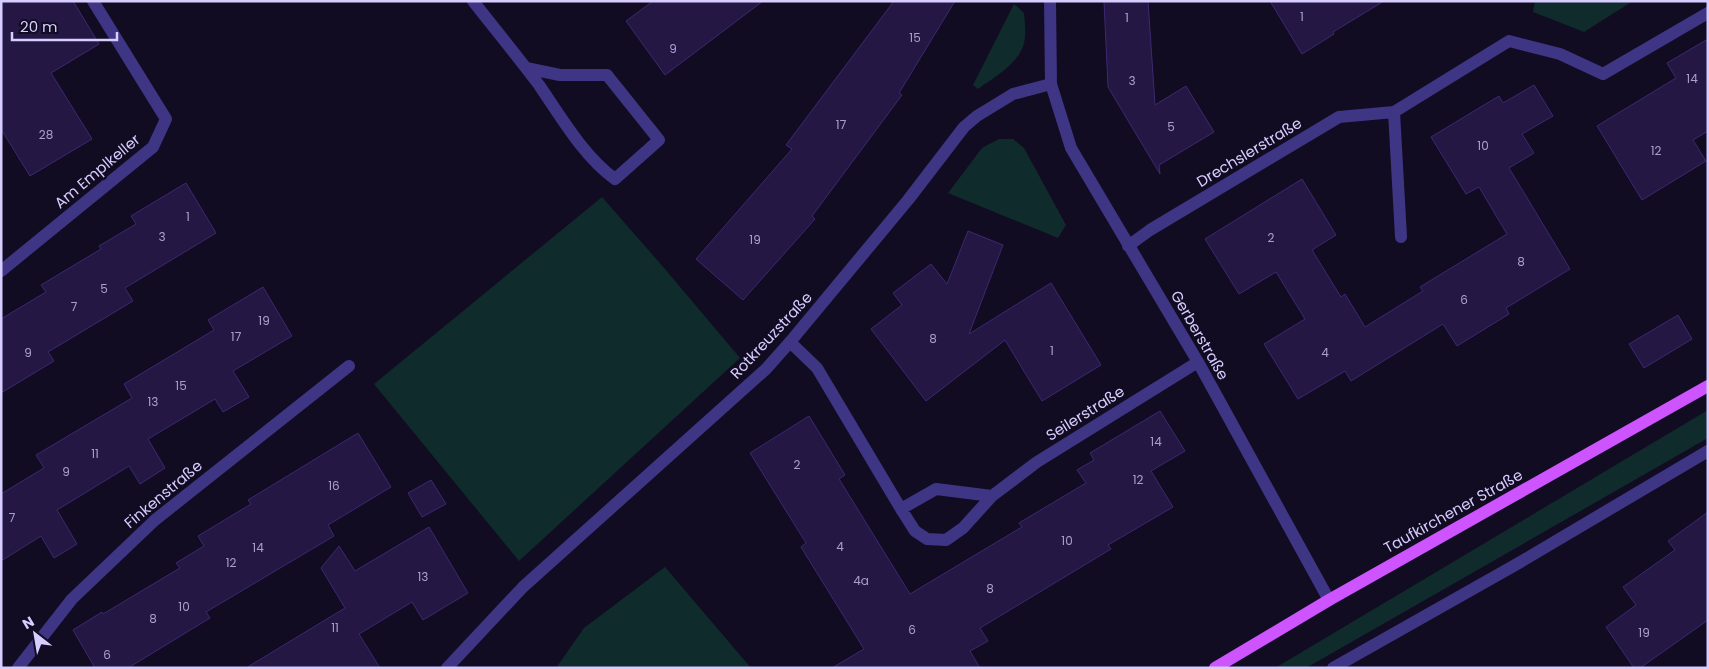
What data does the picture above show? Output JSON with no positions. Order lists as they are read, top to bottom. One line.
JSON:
{"streets":{"main road":["Taufkirchener Straße"],"street":["Drechslerstraße","Am Emplkeller","Rotkreuzstraße","Gerberstraße","Seilerstraße","Finkenstraße"]},"crossings":[["Drechslerstraße","Gerberstraße"],["Rotkreuzstraße","Gerberstraße"],["Rotkreuzstraße","Seilerstraße"],["Gerberstraße","Seilerstraße"],["Gerberstraße","Taufkirchener Straße"]],"house_numbers":["1","1","15","9","14","3","17","5","28","10","12","1","3","2","19","8","5","6","7","19","17","8","1","9","4","15","13","14","11","2","9","12","16","7","10","4","14","12","13","4a","8","10","8","11","6","19","6"],"scale_bar":"20 m","north":"top left"}
